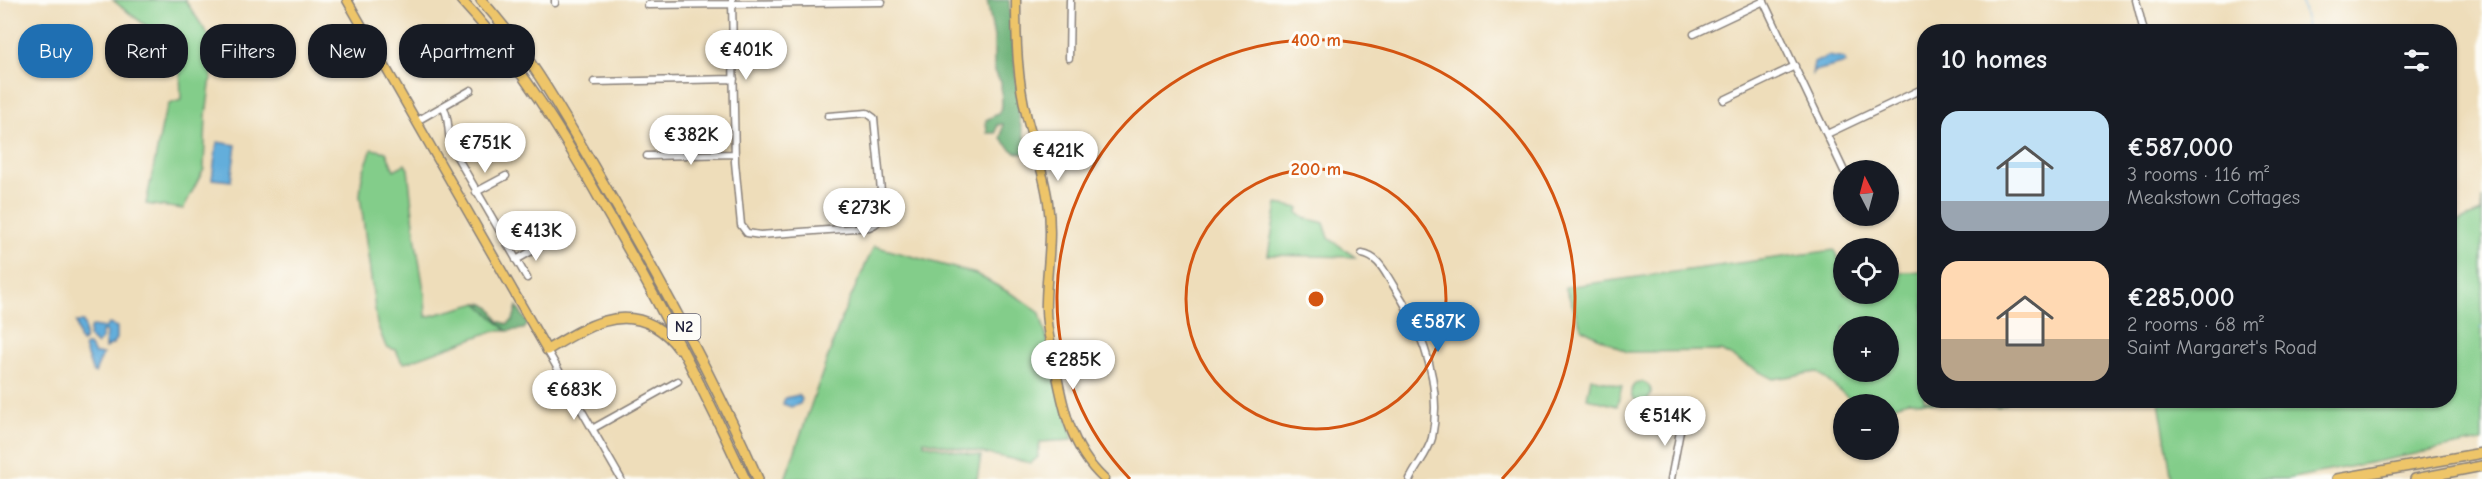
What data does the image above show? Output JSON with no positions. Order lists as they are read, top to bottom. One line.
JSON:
{"streets":{"highway":["N2"]},"north":"top","page":{"chip":["Buy","Rent","Filters","New","Apartment"],"heading":"10 homes","price":["€401K","€382K","€751K","€421K","€273K","€413K","€587K","€285K","€683K","€514K"],"list":[{"name":"€587,000","note":"3 rooms · 116 m² · Meakstown Cottages"},{"name":"€285,000","note":"2 rooms · 68 m² · Saint Margaret's Road"}],"map_buttons":["+","−"]},"rings":["400 m","200 m"]}
